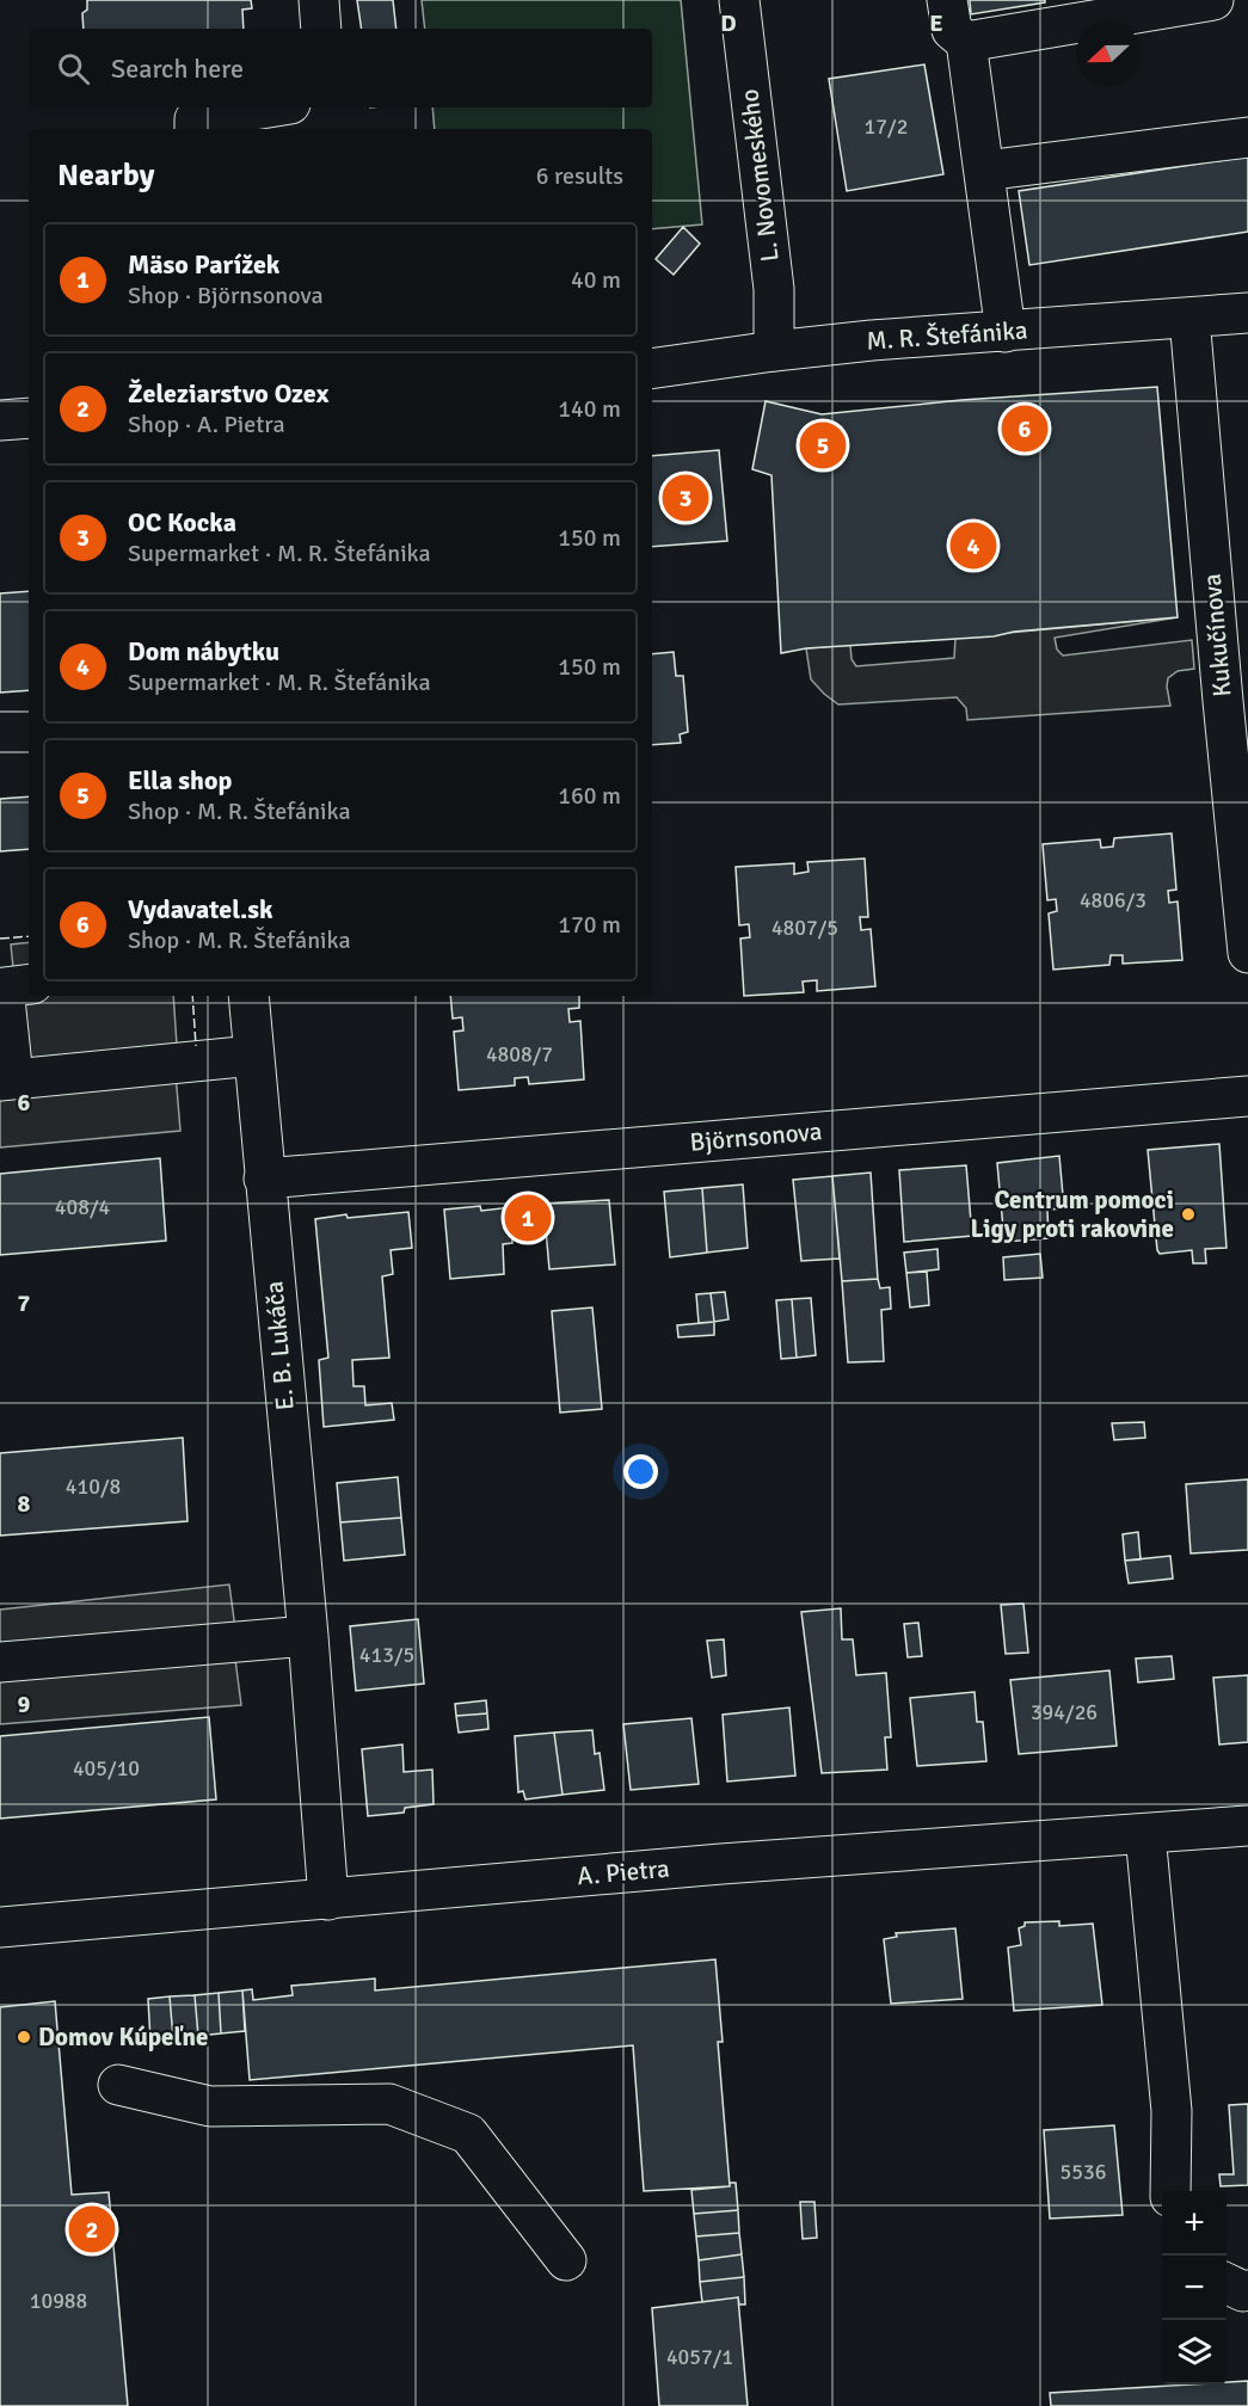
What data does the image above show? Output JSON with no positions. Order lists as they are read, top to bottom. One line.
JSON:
{"streets":{"street":["L. Novomeského","M. R. Štefánika","Kukučínova","Björnsonova","E. B. Lukáča","A. Pietra"]},"crossings":[["L. Novomeského","M. R. Štefánika"],["M. R. Štefánika","Kukučínova"],["Björnsonova","E. B. Lukáča"],["E. B. Lukáča","A. Pietra"]],"places":["Centrum pomoci Ligy proti rakovine","Domov Kúpeľne"],"house_numbers":["17/2","4806/3","4807/5","4808/7","408/4","410/8","413/5","394/26","405/10","5536","10988","4057/1"],"north":"left","page":{"search":"Search here","heading":["Nearby","6 results"],"list":[{"mark":"1","name":"Mäso Parížek","note":"Shop · Björnsonova","value":"40 m"},{"mark":"2","name":"Železiarstvo Ozex","note":"Shop · A. Pietra","value":"140 m"},{"mark":"3","name":"OC Kocka","note":"Supermarket · M. R. Štefánika","value":"150 m"},{"mark":"4","name":"Dom nábytku","note":"Supermarket · M. R. Štefánika","value":"150 m"},{"mark":"5","name":"Ella shop","note":"Shop · M. R. Štefánika","value":"160 m"},{"mark":"6","name":"Vydavatel.sk","note":"Shop · M. R. Štefánika","value":"170 m"}],"pins":["6","5","3","4","1","2"],"map_buttons":["+","−"]},"grid":{"columns":["D","E"],"rows":["6","7","8","9"]}}
